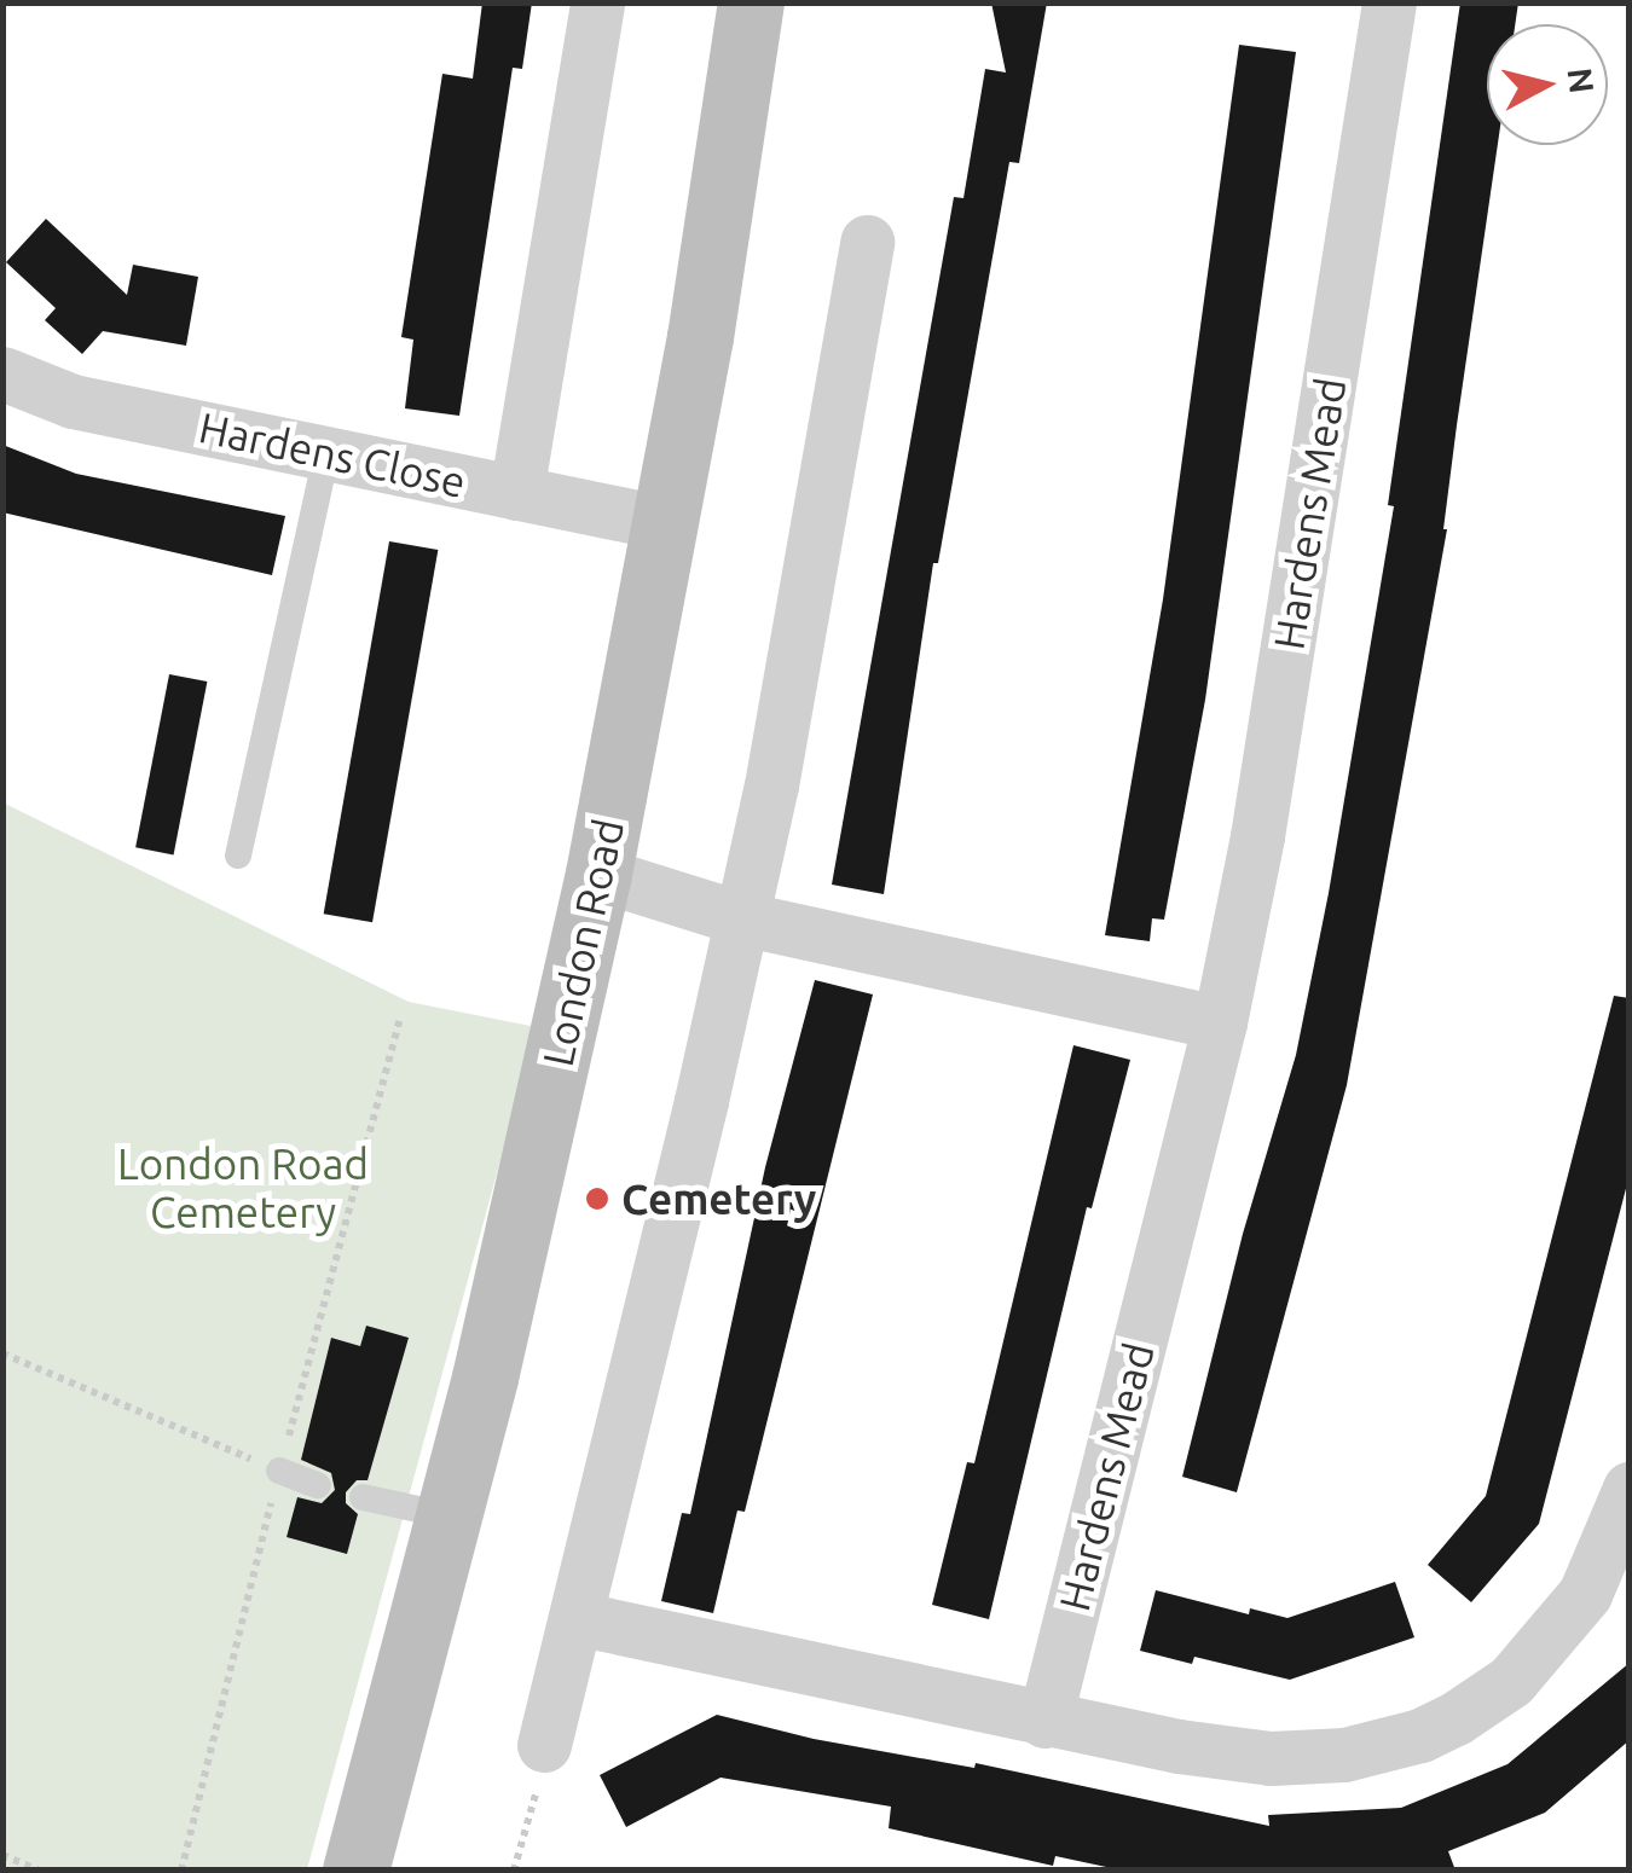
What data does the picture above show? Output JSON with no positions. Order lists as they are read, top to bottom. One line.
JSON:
{"streets":{"street":["Hardens Close","Hardens Mead","London Road"]},"crossings":[["Hardens Close","London Road"]],"parks":["London Road Cemetery"],"places":["Cemetery"],"north":"right"}
